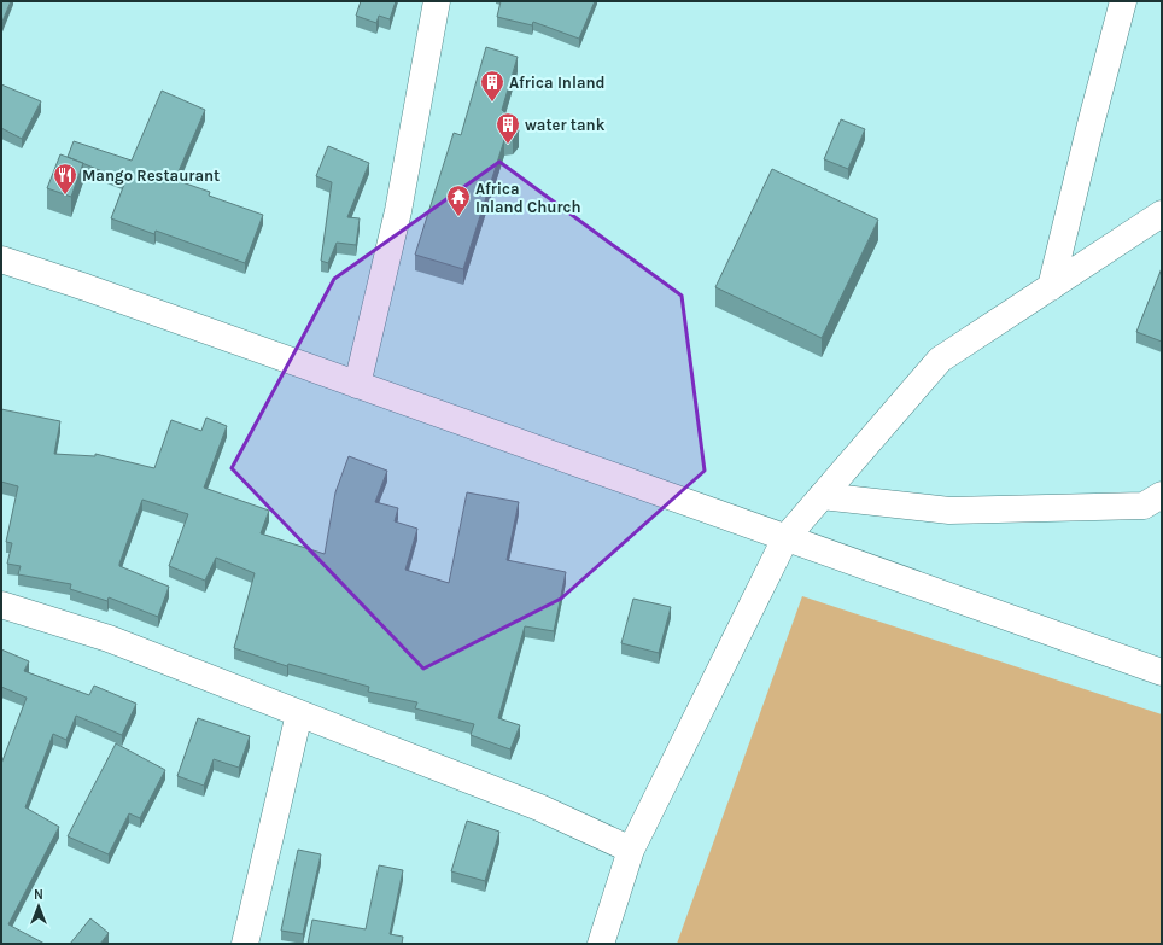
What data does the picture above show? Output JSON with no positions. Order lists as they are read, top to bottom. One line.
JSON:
{"places":{"building":["Africa Inland","water tank"],"restaurant":["Mango Restaurant"],"temple":["Africa Inland Church"]},"north":"top"}
